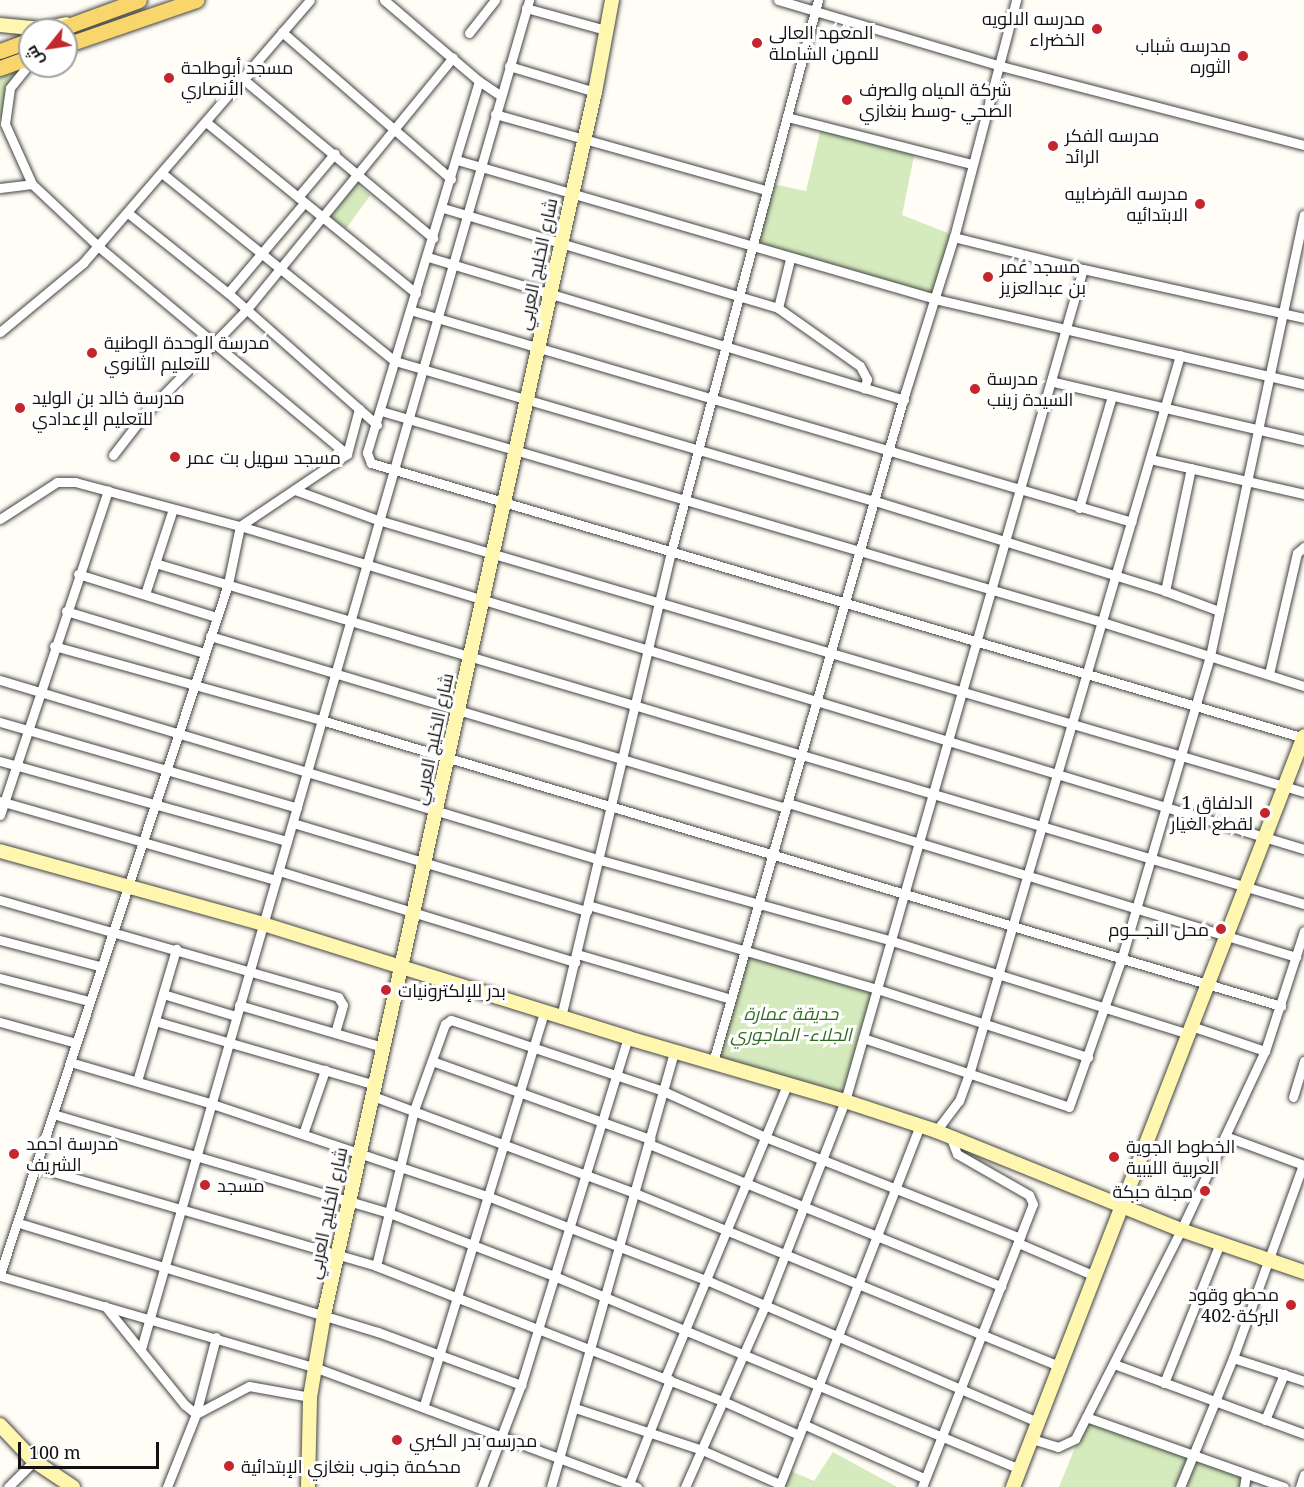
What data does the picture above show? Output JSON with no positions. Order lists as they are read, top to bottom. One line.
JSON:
{"streets":{"street":["شارع الخليج العربي"]},"parks":["حديقة عمارة الجلاء- الماجوري"],"places":["مدرسه الالويه الخضراء","المعهد العالي للمهن الشاملة","مدرسه شباب الثوره","مسجد أبوطلحة الأنصاري","شركة المياه والصرف الصحي -وسط بنغازي","مدرسه الفكر الرائد","مدرسه القرضابيه الابتدائيه","مسجد عُمر بن عبدالعزيز","مدرسة الوحدة الوطنية للتعليم الثانوي","مدرسة السيدة زينب","مدرسة خالد بن الوليد للتعليم الإعدادي","مسجد سهيل بت عمر","الدلفاق 1 لقطع الغيار","محل النجـــوم","بدر للإلكترونيات","مدرسة احمد الشريف","الخطوط الجوية العربية الليبية","مسجد","مجلة حبكة","محطو وقود 402-البركة","مدرسه بدر الكبري","محكمة جنوب بنغازي الإبتدائية"],"scale_bar":"100 m","north":"bottom left"}
